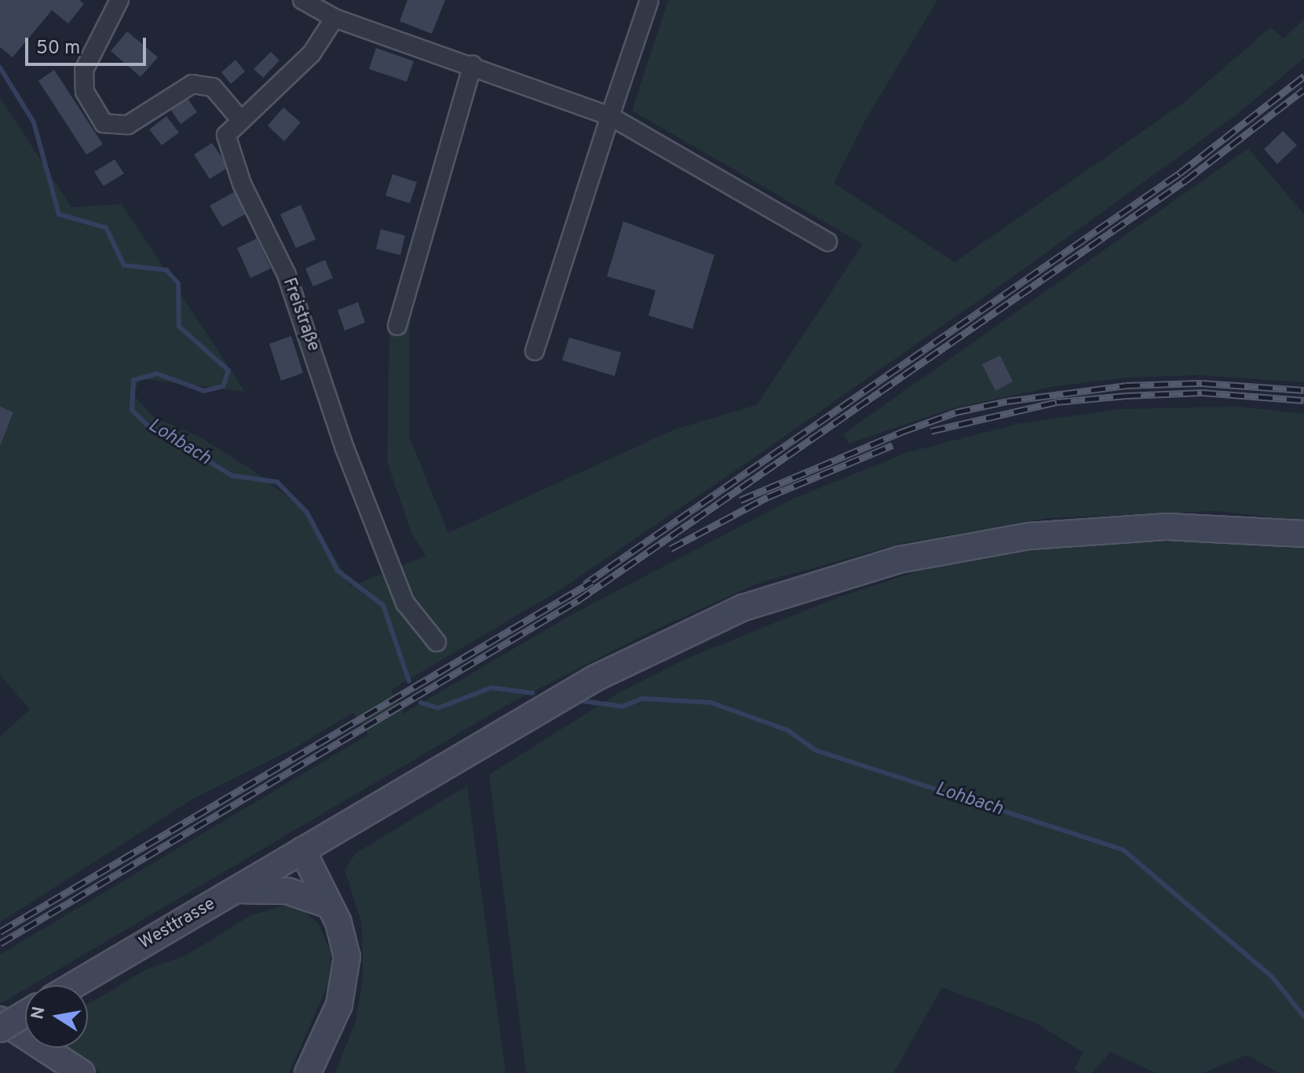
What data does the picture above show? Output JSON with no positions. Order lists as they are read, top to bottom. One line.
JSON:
{"streets":{"main road":["Westtrasse"],"street":["Freistraße"]},"water":["Lohbach"],"scale_bar":"50 m","north":"left"}
